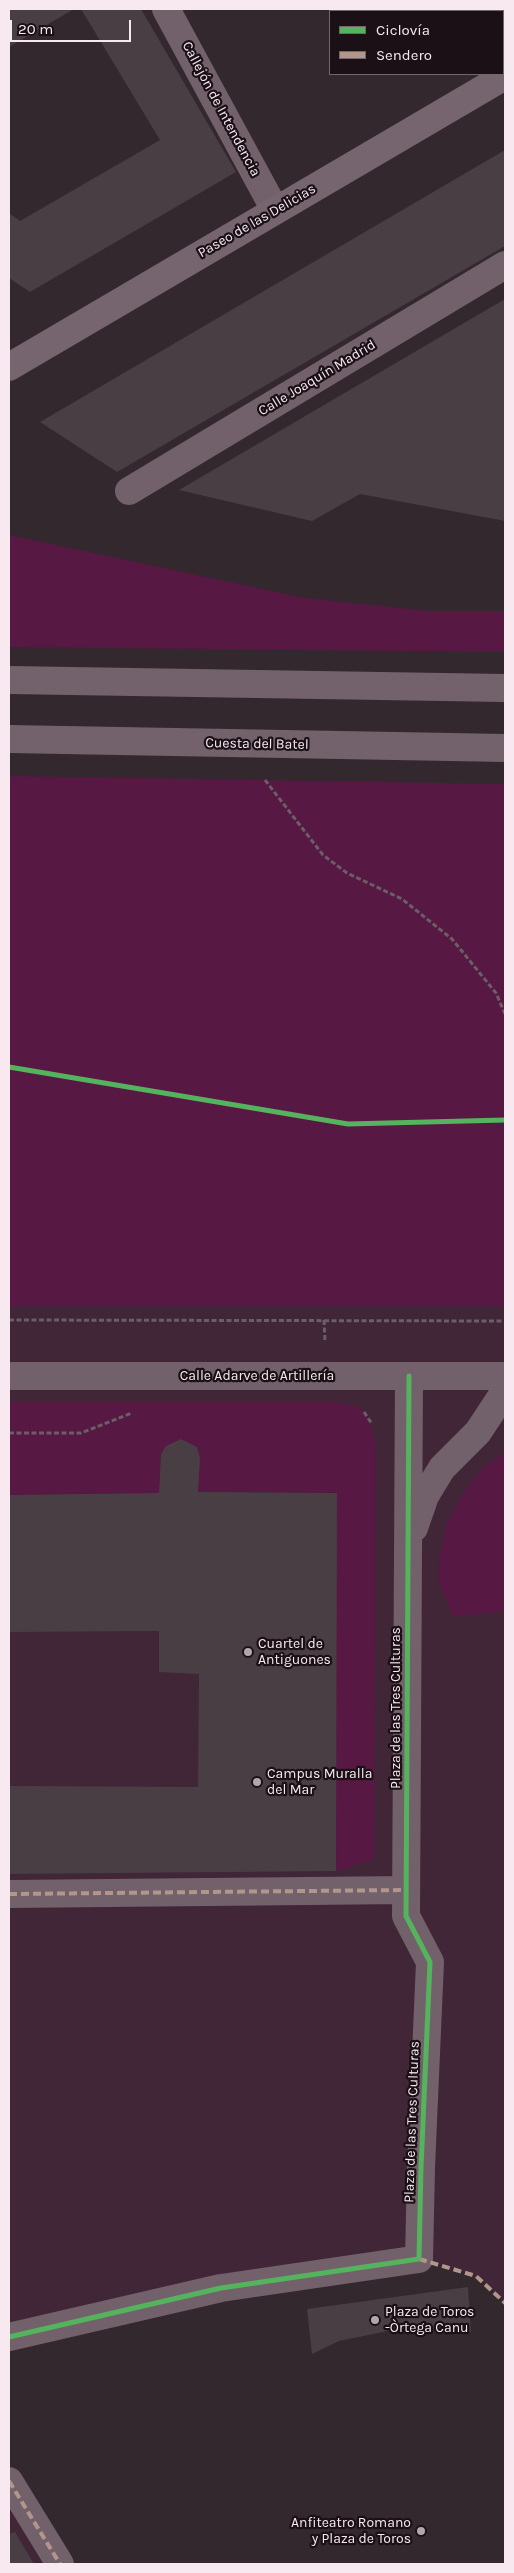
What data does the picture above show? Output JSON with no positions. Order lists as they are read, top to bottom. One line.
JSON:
{"streets":{"main road":["Cuesta del Batel"],"street":["Callejón de Intendencia","Paseo de las Delicias","Calle Joaquín Madrid","Calle Adarve de Artillería","Plaza de las Tres Culturas"]},"crossings":[["Callejón de Intendencia","Paseo de las Delicias"]],"places":["Cuartel de Antiguones","Campus Muralla del Mar","Plaza de Toros -Òrtega Canu","Anfiteatro Romano y Plaza de Toros"],"legend":["Ciclovía","Sendero"],"scale_bar":"20 m"}
